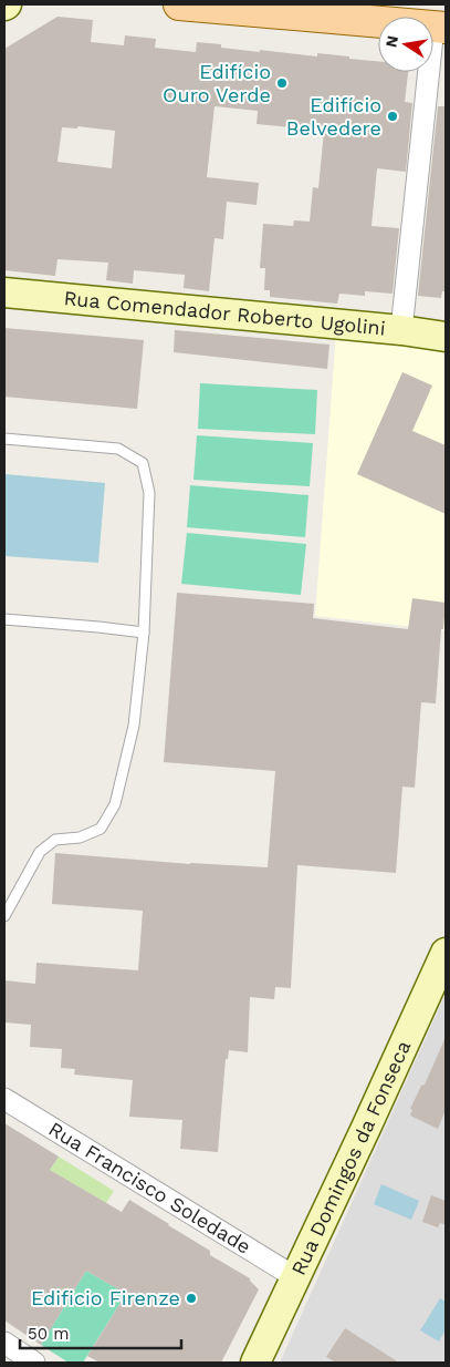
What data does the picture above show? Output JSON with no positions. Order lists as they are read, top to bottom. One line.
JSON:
{"streets":{"street":["Rua Comendador Roberto Ugolini","Rua Domingos da Fonseca","Rua Francisco Soledade"]},"crossings":[["Rua Domingos da Fonseca","Rua Francisco Soledade"]],"places":["Edifício Ouro Verde","Edifício Belvedere","Edificio Firenze"],"scale_bar":"50 m","north":"left"}
